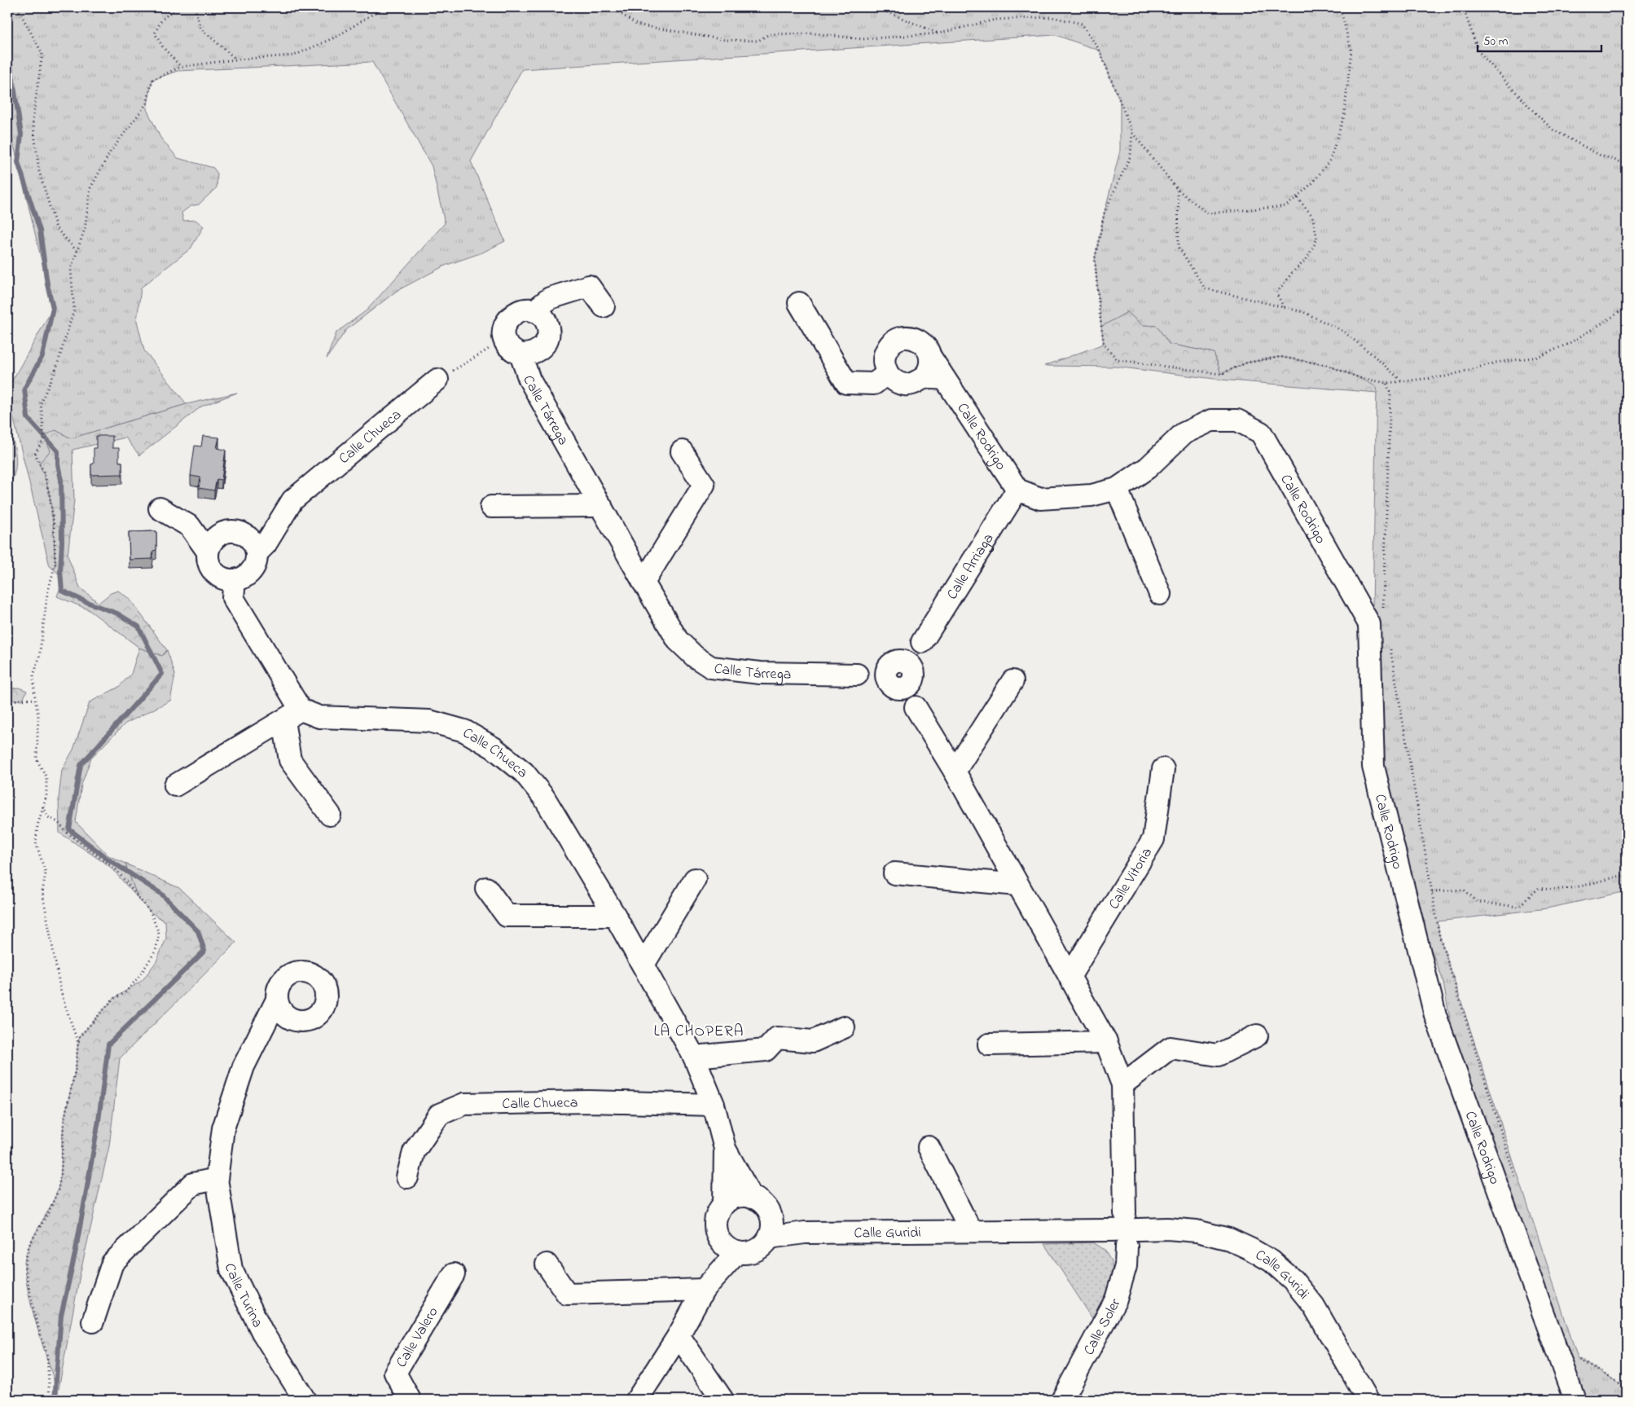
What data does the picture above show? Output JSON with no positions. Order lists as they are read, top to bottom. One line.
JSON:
{"streets":{"street":["Calle Tárrega","Calle Chueca","Calle Rodrigo","Calle Arriaga","Calle Vitoria","Calle Guridi","Calle Turina","Calle Soler","Calle Valero"]},"crossings":[["Calle Tárrega","Calle Arriaga"],["Calle Chueca","Calle Guridi"],["Calle Rodrigo","Calle Arriaga"]],"districts":["LA CHOPERA"],"scale_bar":"50 m"}
